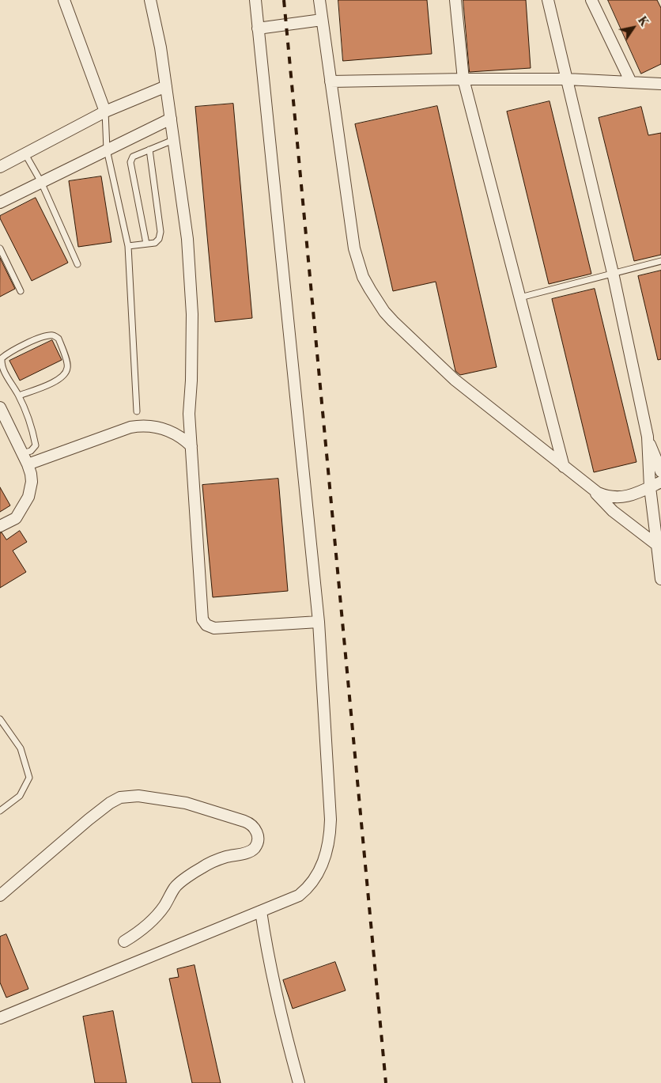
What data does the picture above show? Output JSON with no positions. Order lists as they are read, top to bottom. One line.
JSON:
{"north":"top right"}
